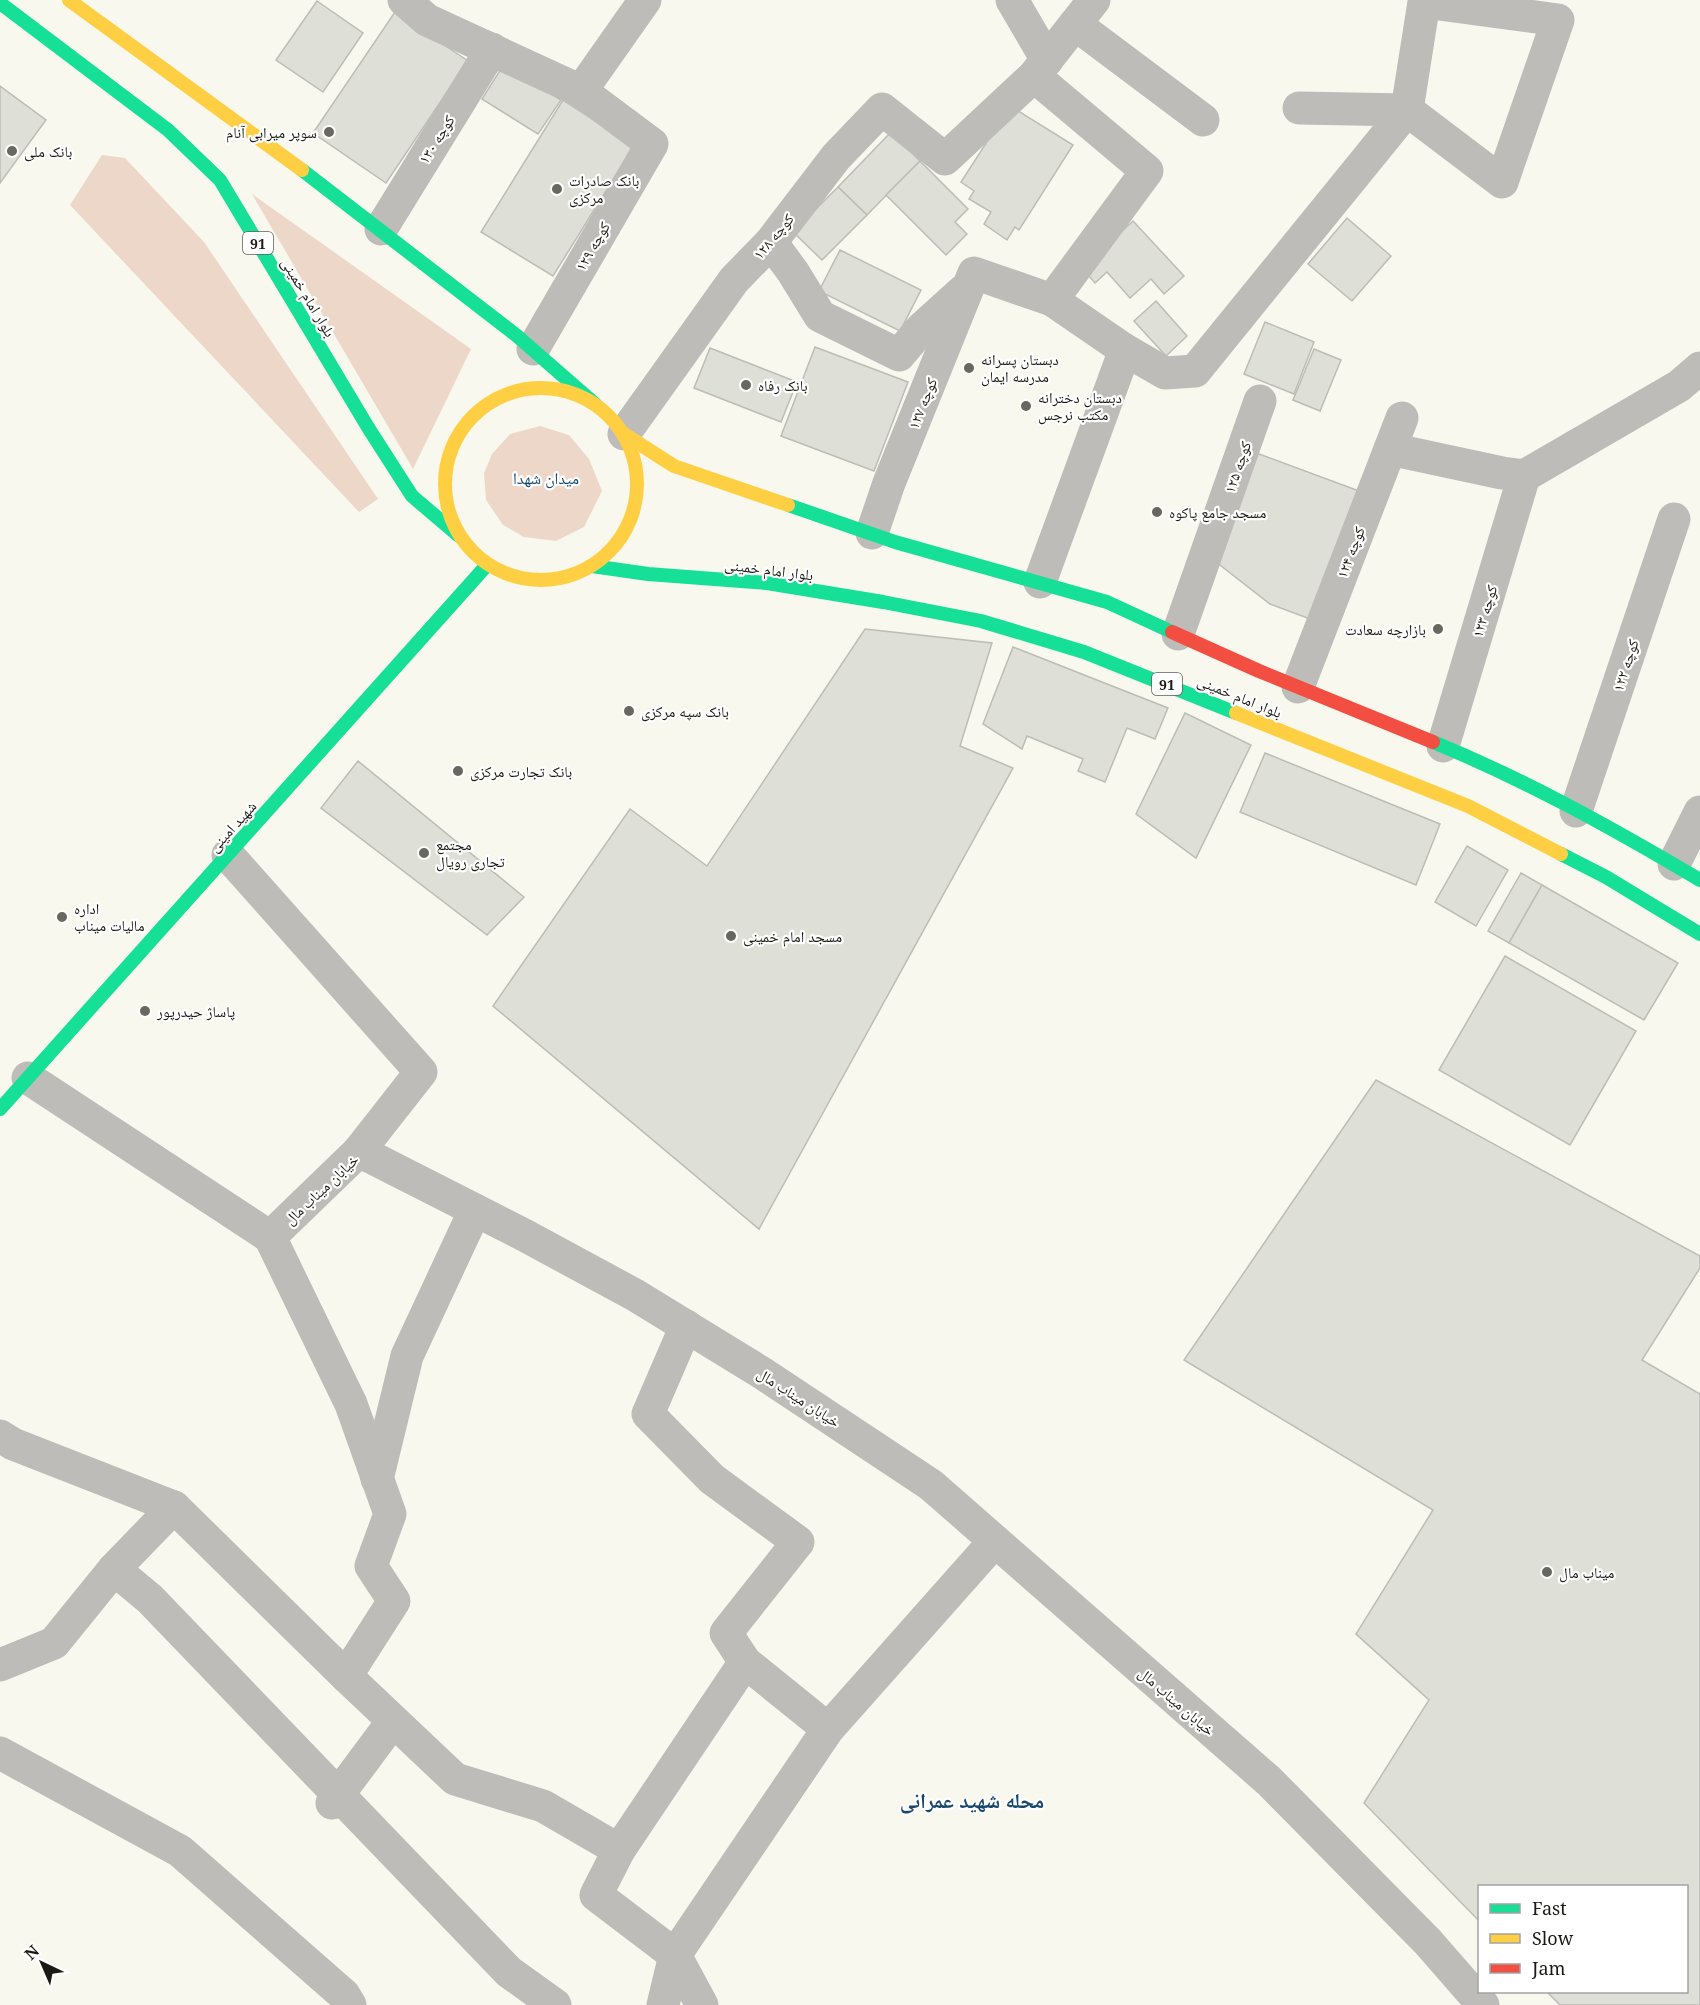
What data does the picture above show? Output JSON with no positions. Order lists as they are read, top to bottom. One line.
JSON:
{"streets":{"main road":["91","بلوار امام خمینی","شهید امینی"],"street":["کوچه ۱۳۰","کوچه ۱۲۸","کوچه ۱۲۹","کوچه ۱۲۷","کوچه ۱۲۵","کوچه ۱۲۴","کوچه ۱۲۳","کوچه ۱۲۲","خیابان میناب مال"]},"crossings":[["کوچه ۱۳۰","91"],["کوچه ۱۲۸","91"],["کوچه ۱۲۸","بلوار امام خمینی"],["کوچه ۱۲۸","شهید امینی"],["91","کوچه ۱۲۹"],["91","بلوار امام خمینی"],["91","شهید امینی"],["بلوار امام خمینی","کوچه ۱۲۷"],["بلوار امام خمینی","کوچه ۱۲۵"],["بلوار امام خمینی","کوچه ۱۲۴"],["بلوار امام خمینی","کوچه ۱۲۳"],["بلوار امام خمینی","کوچه ۱۲۲"],["بلوار امام خمینی","شهید امینی"],["شهید امینی","خیابان میناب مال"]],"districts":["میدان شهدا","محله شهید عمرانی"],"places":["سوپر میرابی آنام","بانک ملی","بانک صادرات مرکزی","دبستان پسرانه مدرسه ایمان","بانک رفاه","دبستان دخترانه مکتب نرجس","مسجد جامع پاکوه","بازارچه سعادت","بانک سپه مرکزی","بانک تجارت مرکزی","مجتمع تجاری رویال","اداره مالیات میناب","مسجد امام خمینی","پاساژ حیدرپور","میناب مال"],"legend":["Fast","Slow","Jam"],"north":"top left"}
